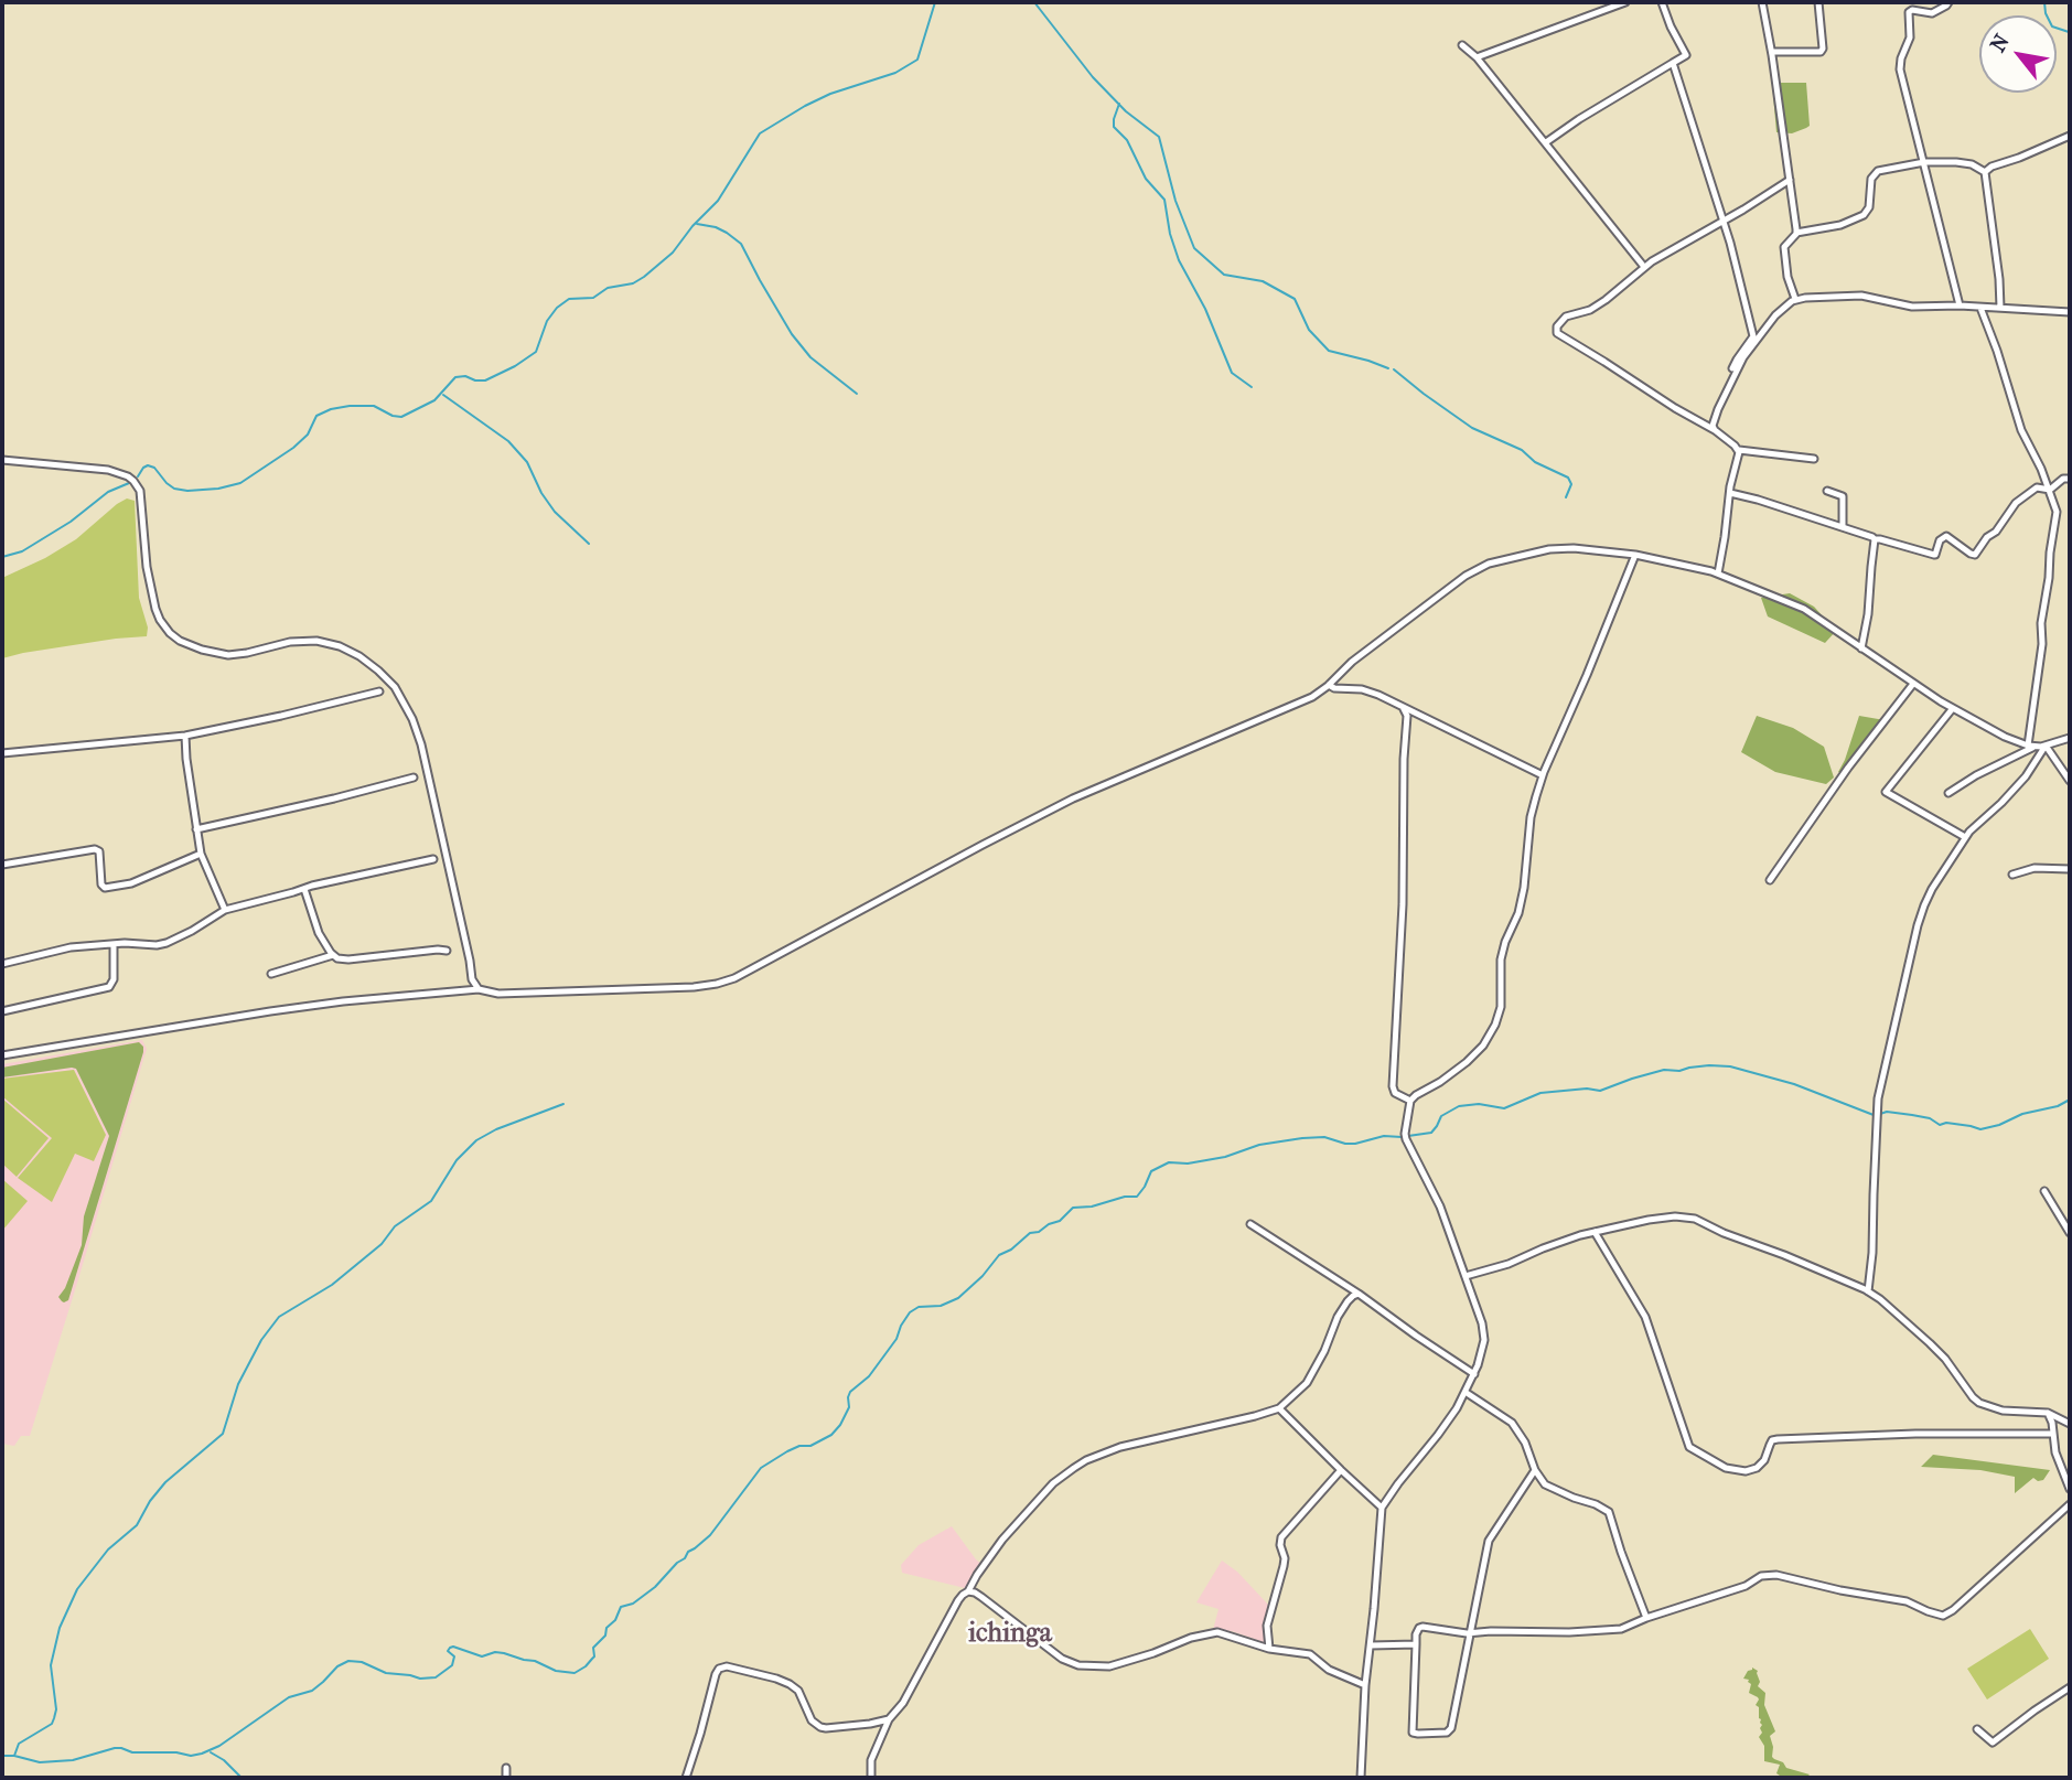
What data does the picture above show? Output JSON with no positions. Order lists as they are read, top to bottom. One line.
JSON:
{"districts":["ichinga"],"north":"top left"}
